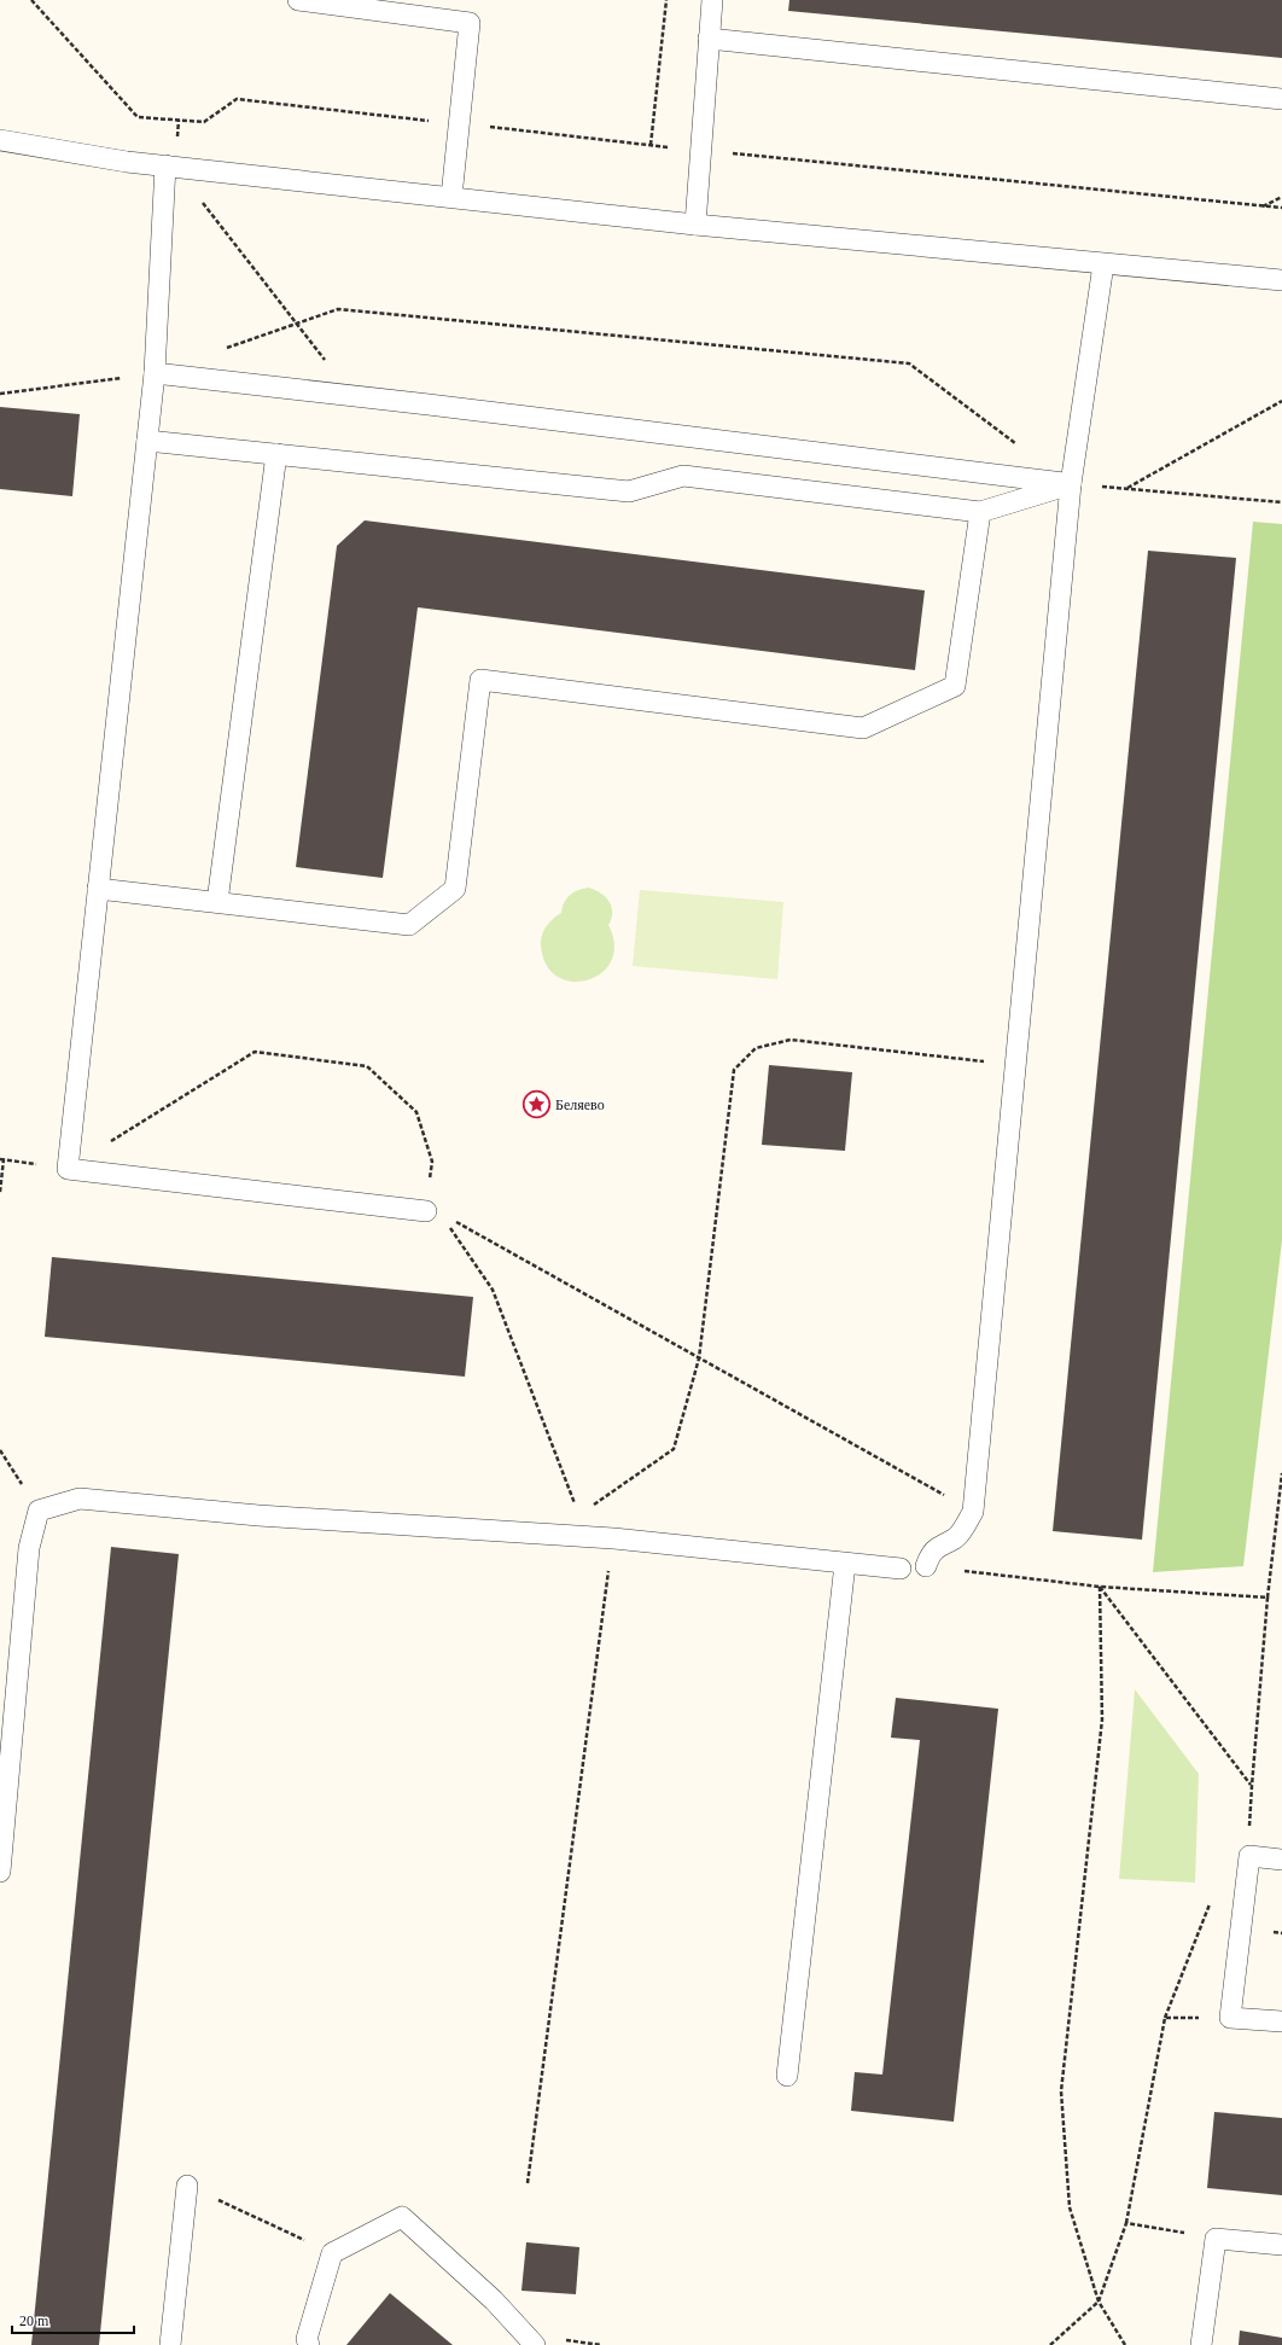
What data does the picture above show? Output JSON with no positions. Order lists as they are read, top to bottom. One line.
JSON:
{"places":{"place":["Беляево"]},"scale_bar":"20 m"}
